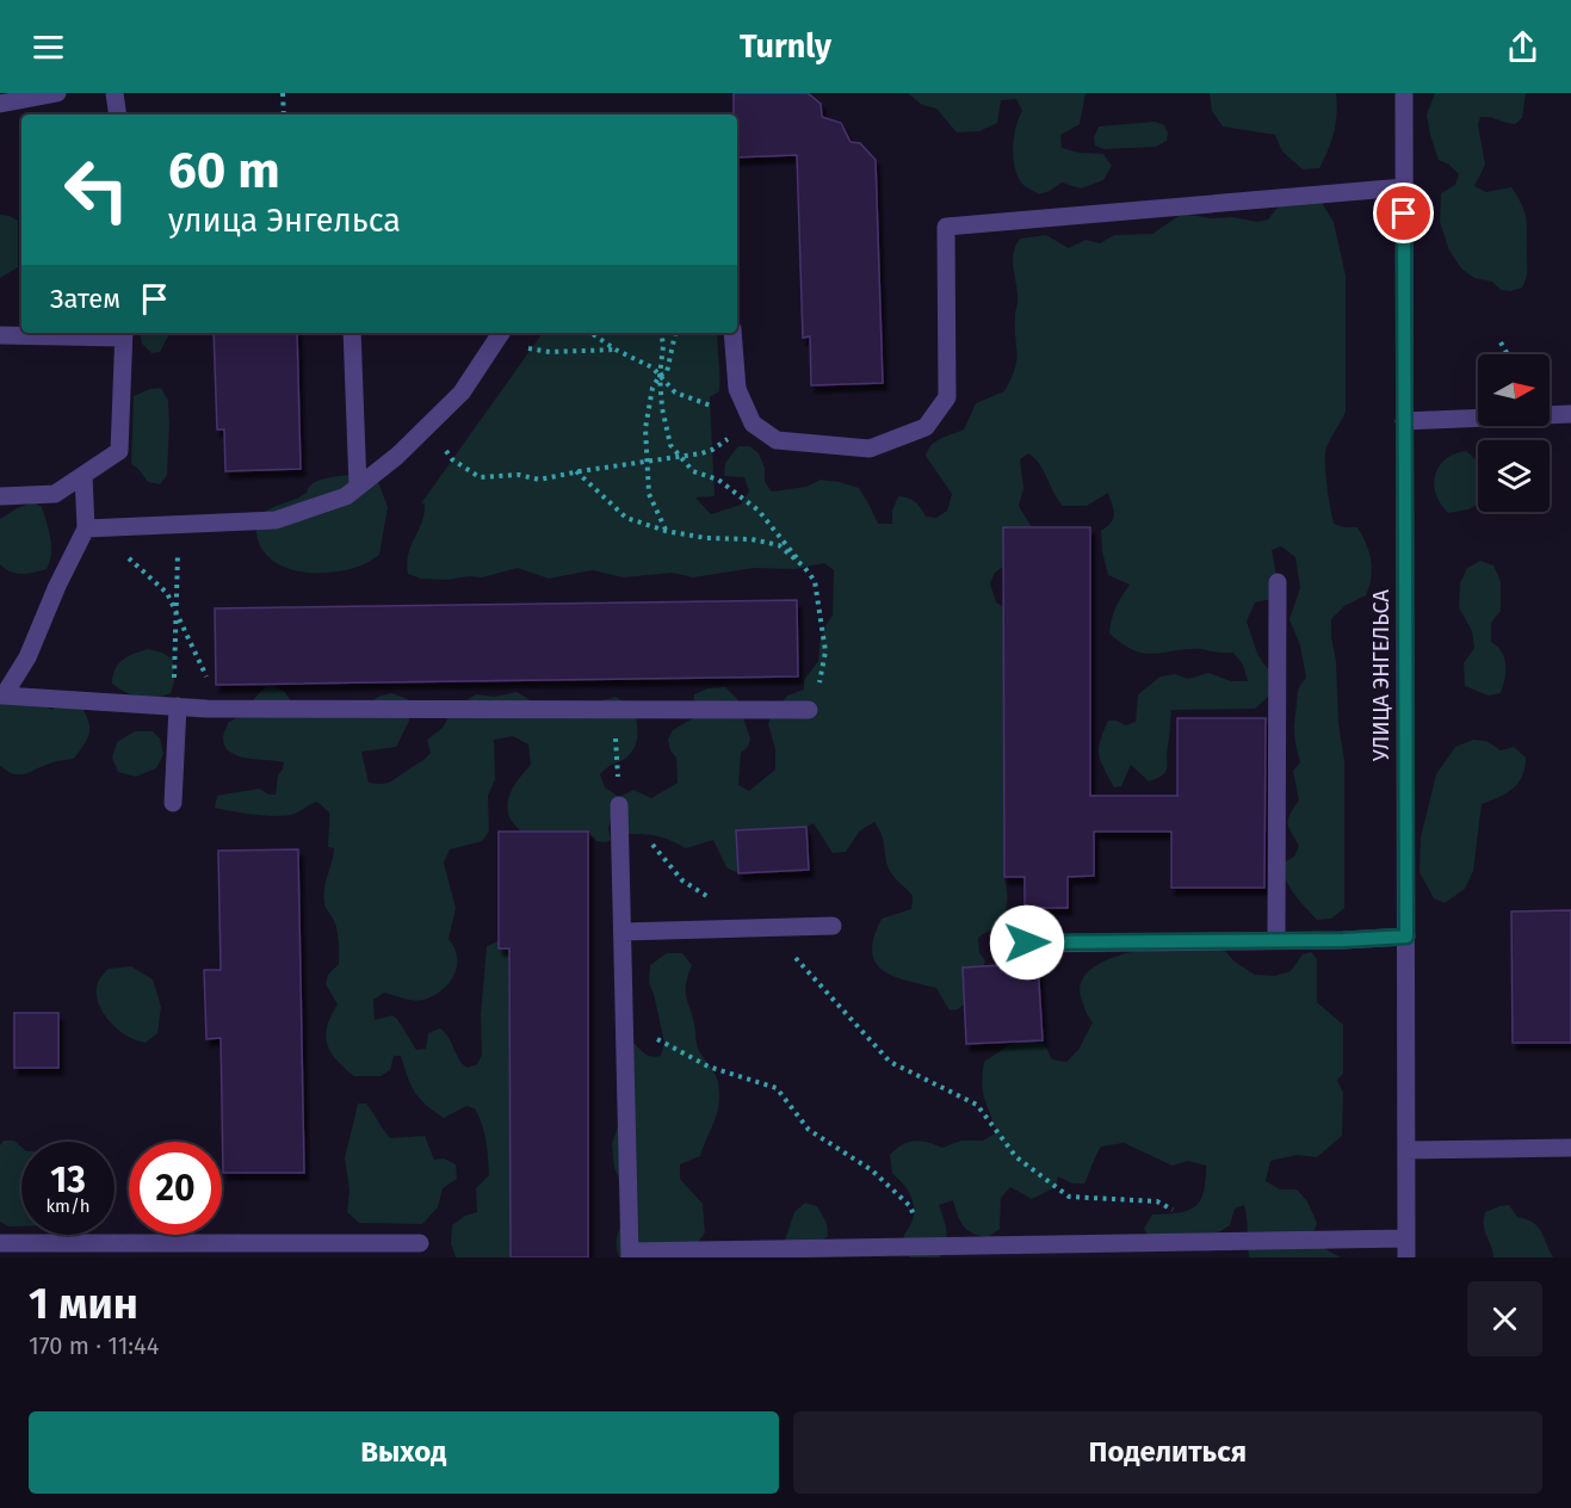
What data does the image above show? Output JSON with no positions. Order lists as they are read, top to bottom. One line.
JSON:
{"streets":{"street":["УЛИЦА ЭНГЕЛЬСА"]},"north":"right","page":{"header":"Turnly","turn":["60 m","улица Энгельса"],"then":"Затем","speed":"13 km/h","limit":"20","heading":["1 мин","170 m · 11:44"],"buttons":["Выход","Поделиться"]}}
